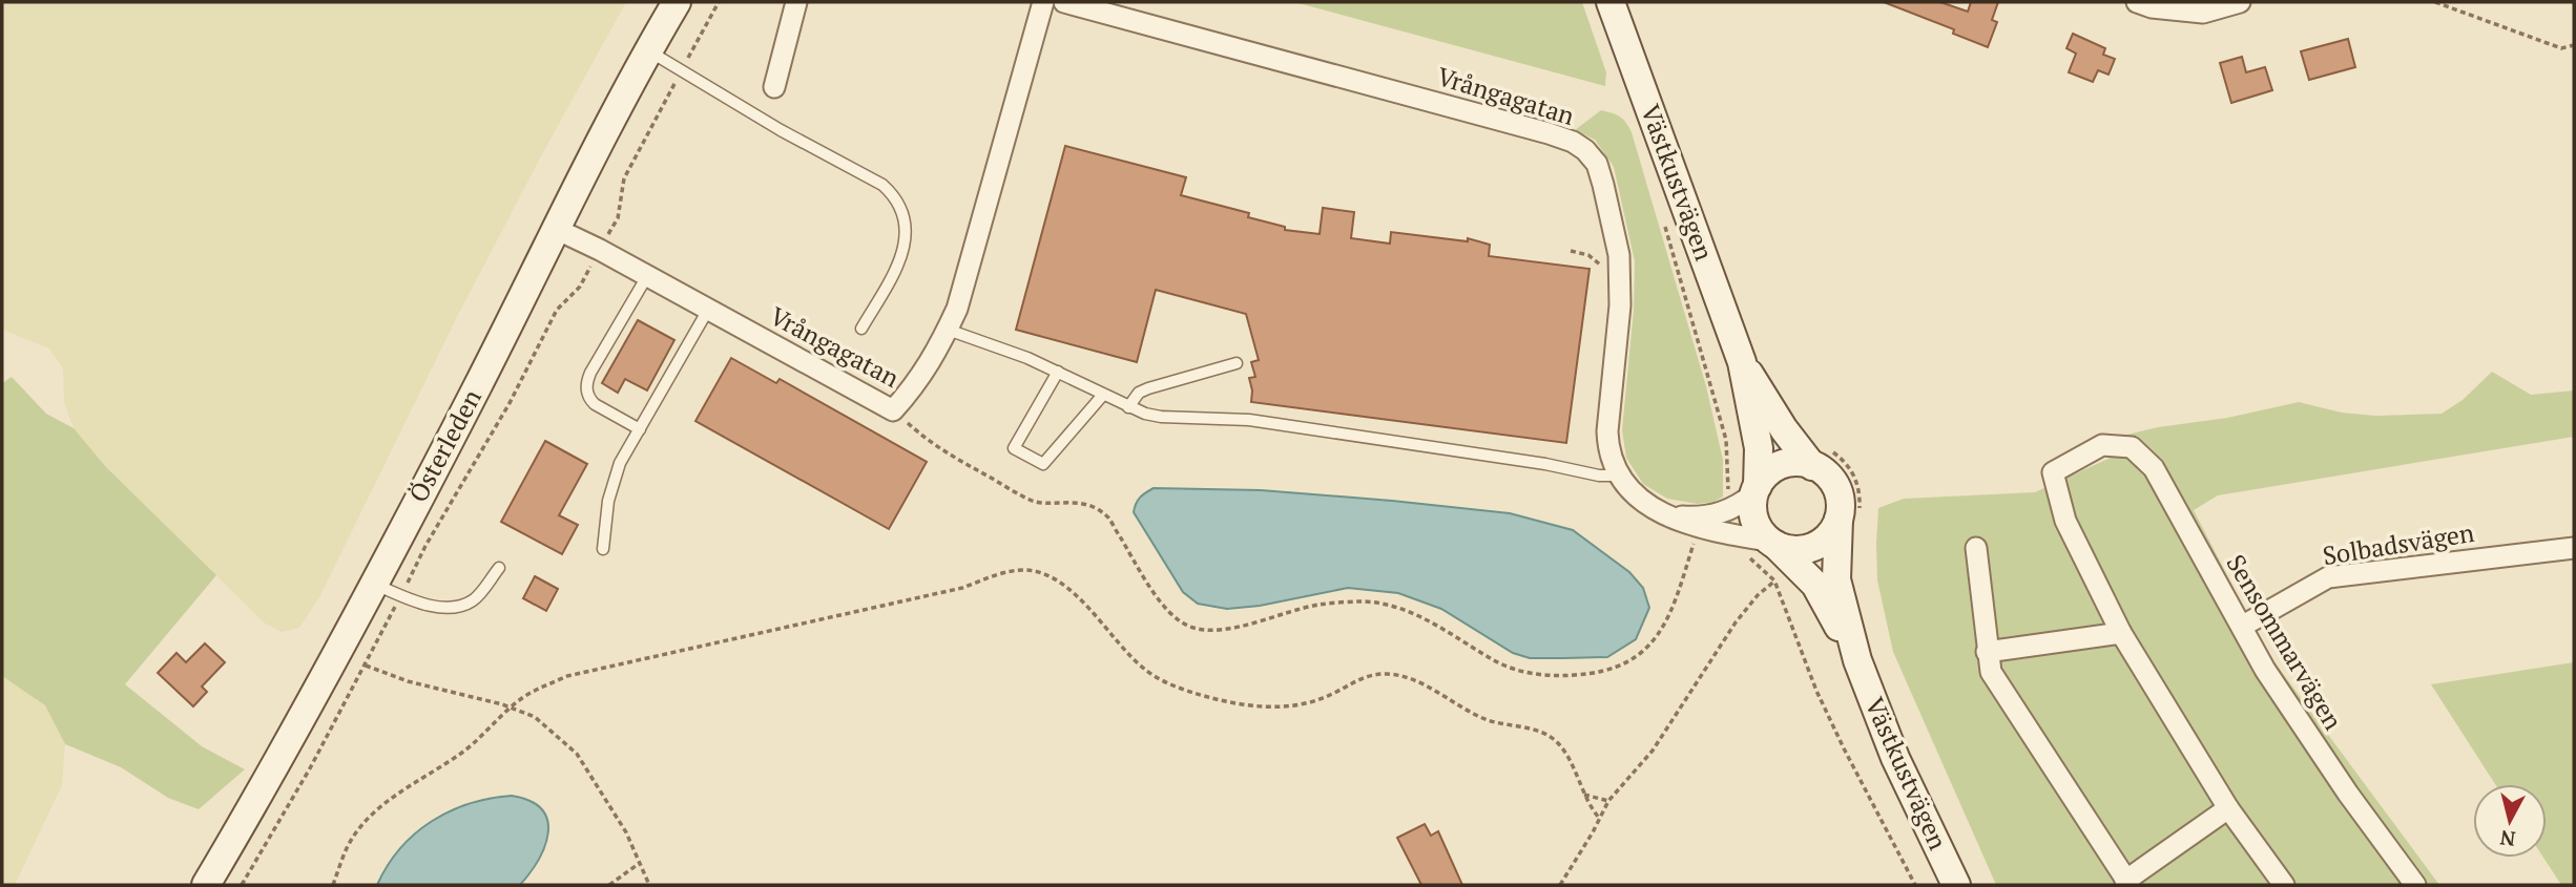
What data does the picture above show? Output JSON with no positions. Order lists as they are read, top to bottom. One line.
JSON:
{"streets":{"street":["Vrångagatan","Västkustvägen","Österleden","Solbadsvägen","Sensommarvägen"]},"crossings":[["Vrångagatan","Västkustvägen"],["Vrångagatan","Österleden"],["Solbadsvägen","Sensommarvägen"]],"north":"bottom"}
